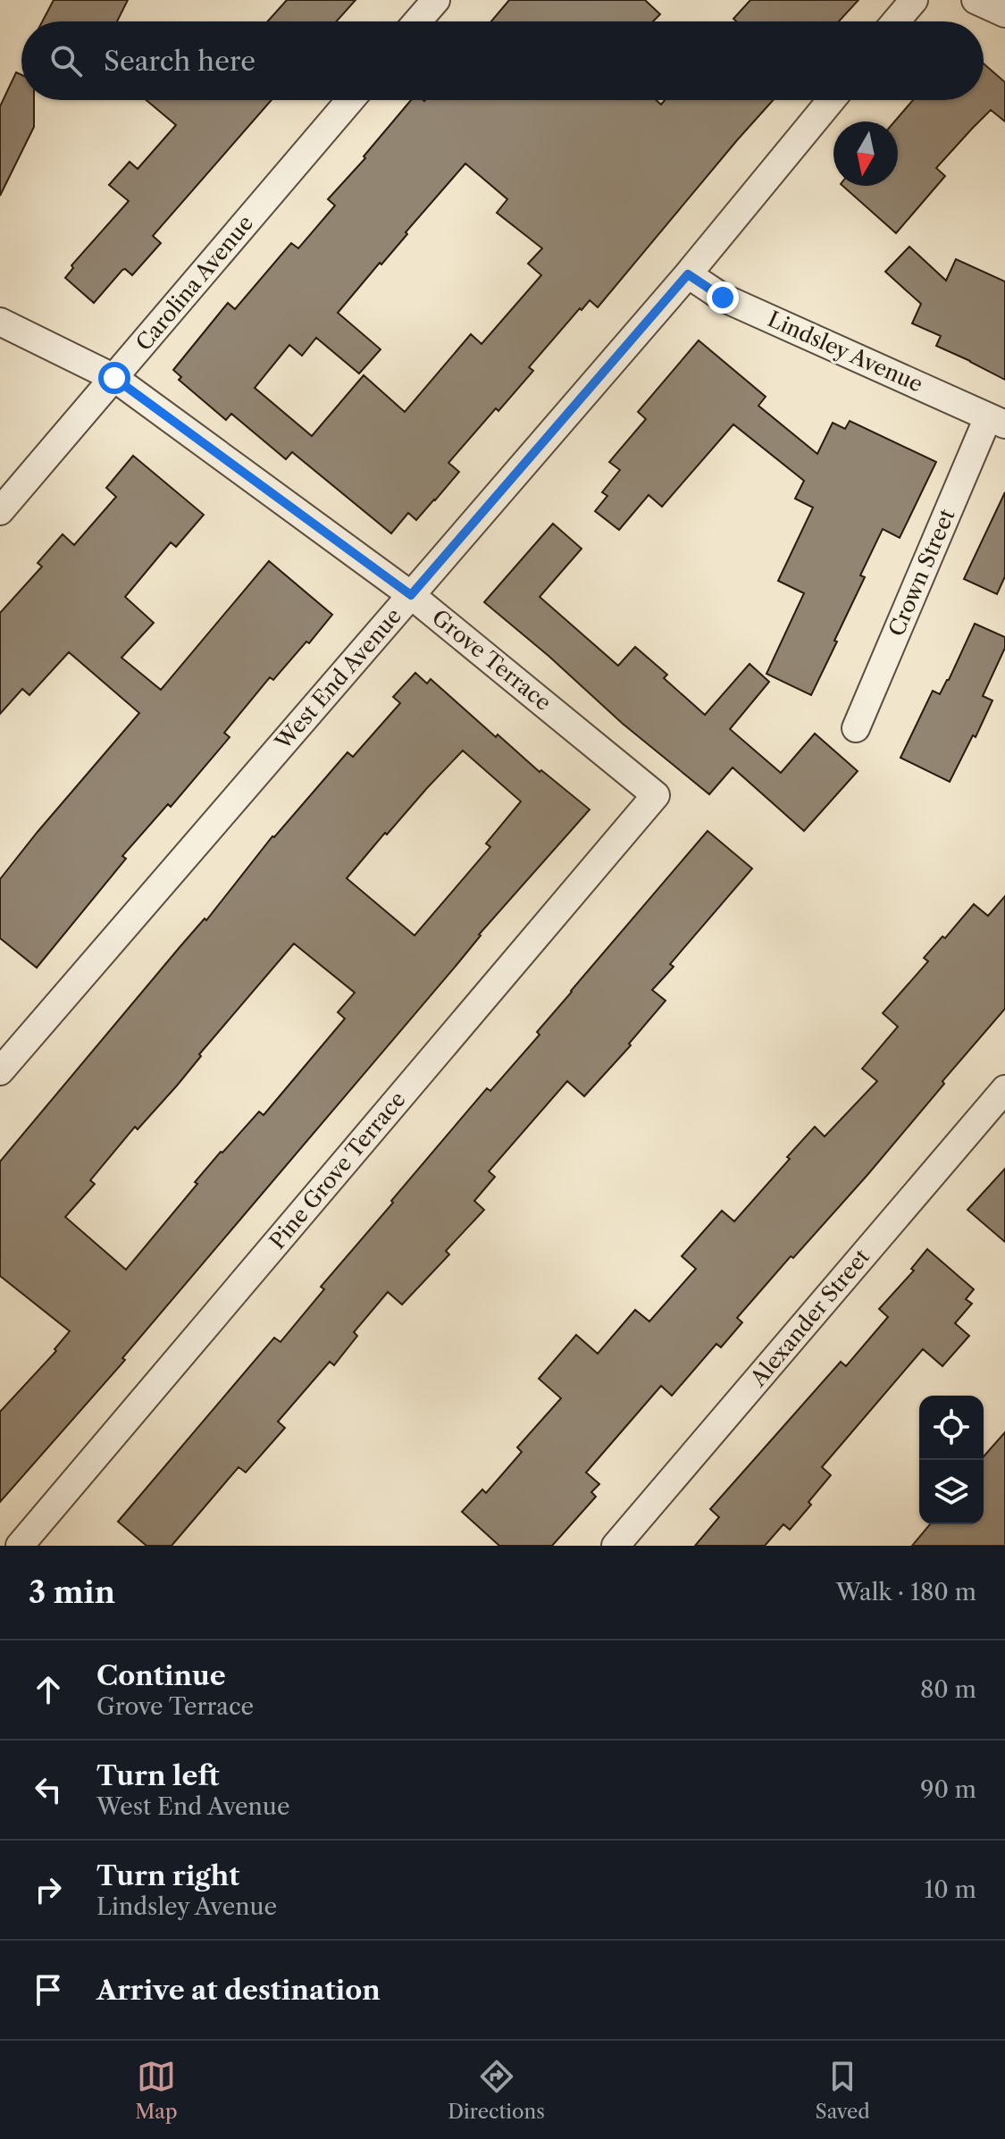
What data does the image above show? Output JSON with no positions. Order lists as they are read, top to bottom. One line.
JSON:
{"streets":{"street":["Carolina Avenue","Lindsley Avenue","Crown Street","Grove Terrace","West End Avenue","Pine Grove Terrace","Alexander Street"]},"crossings":[["Carolina Avenue","Grove Terrace"],["Lindsley Avenue","Crown Street"],["Lindsley Avenue","West End Avenue"],["Grove Terrace","West End Avenue"],["Grove Terrace","Pine Grove Terrace"]],"north":"bottom","page":{"search":"Search here","heading":["3 min","Walk · 180 m"],"list":[["Continue","Grove Terrace","80 m"],["Turn left","West End Avenue","90 m"],["Turn right","Lindsley Avenue","10 m"],"Arrive at destination"],"nav":["Map","Directions","Saved"]}}
